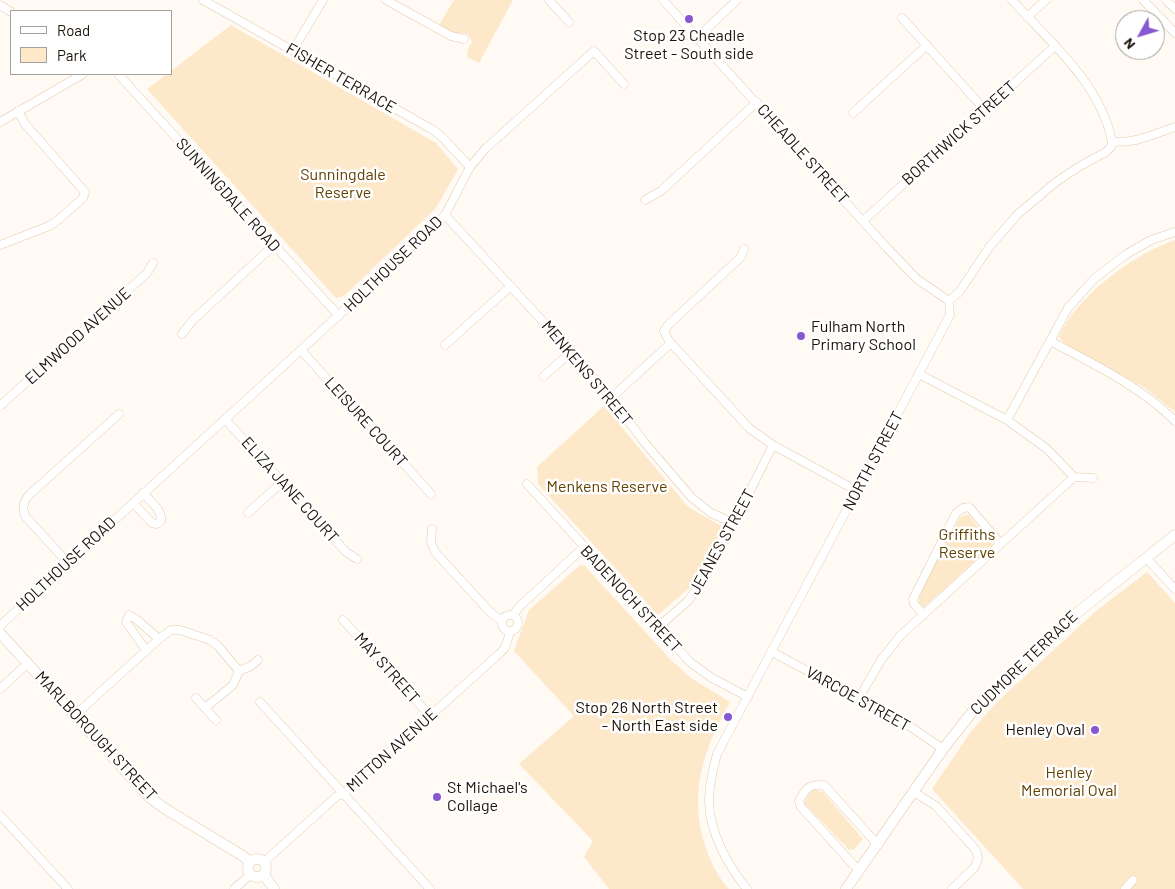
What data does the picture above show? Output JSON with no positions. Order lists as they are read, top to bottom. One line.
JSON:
{"streets":{"street":["FISHER TERRACE","BORTHWICK STREET","CHEADLE STREET","SUNNINGDALE ROAD","HOLTHOUSE ROAD","ELMWOOD AVENUE","MENKENS STREET","LEISURE COURT","NORTH STREET","ELIZA JANE COURT","JEANES STREET","BADENOCH STREET","CUDMORE TERRACE","MAY STREET","VARCOE STREET","MARLBOROUGH STREET","MITTON AVENUE"]},"crossings":[["FISHER TERRACE","HOLTHOUSE ROAD"],["BORTHWICK STREET","CHEADLE STREET"],["CHEADLE STREET","NORTH STREET"],["SUNNINGDALE ROAD","HOLTHOUSE ROAD"],["HOLTHOUSE ROAD","MENKENS STREET"],["HOLTHOUSE ROAD","LEISURE COURT"],["HOLTHOUSE ROAD","ELIZA JANE COURT"],["MENKENS STREET","JEANES STREET"],["NORTH STREET","BADENOCH STREET"],["NORTH STREET","VARCOE STREET"],["JEANES STREET","BADENOCH STREET"],["CUDMORE TERRACE","VARCOE STREET"],["MAY STREET","MITTON AVENUE"],["MARLBOROUGH STREET","MITTON AVENUE"]],"parks":["Sunningdale Reserve","Menkens Reserve","Griffiths Reserve","Henley Memorial Oval"],"places":["Stop 23 Cheadle Street - South side","Fulham North Primary School","Stop 26 North Street - North East side","Henley Oval","St Michael's Collage"],"legend":["Road","Park"],"north":"bottom left"}
